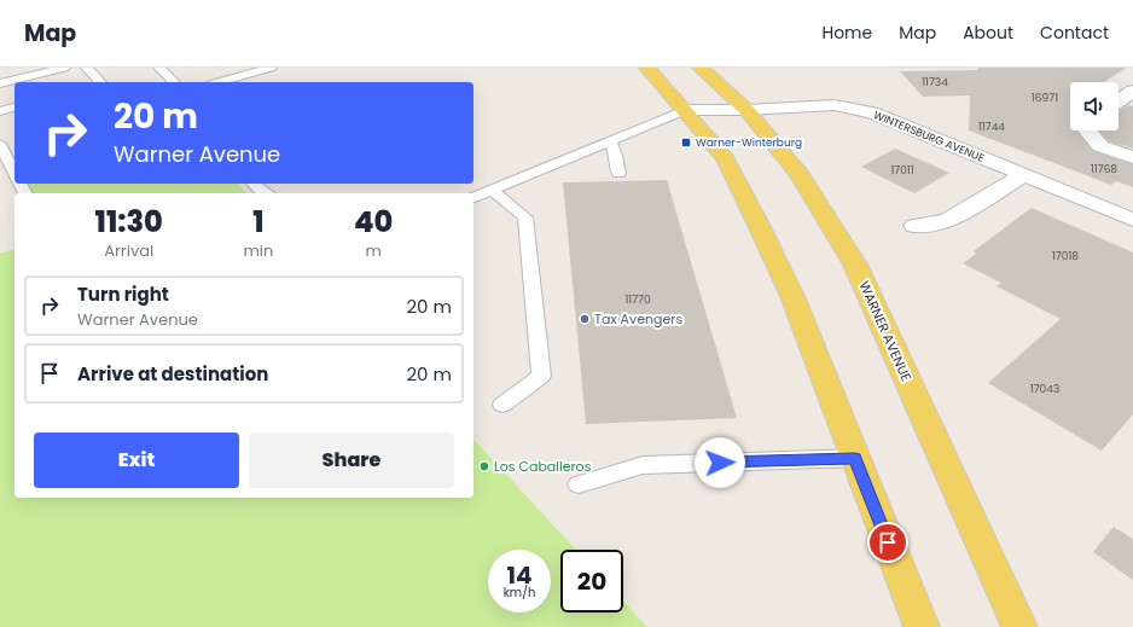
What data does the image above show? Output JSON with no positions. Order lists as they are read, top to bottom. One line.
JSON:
{"streets":{"main road":["WARNER AVENUE"],"street":["WINTERSBURG AVENUE"]},"crossings":[["WINTERSBURG AVENUE","WARNER AVENUE"]],"places":{"transit":["Warner-Winterburg"],"other":["Tax Avengers","Los Caballeros"]},"house_numbers":["11734","16971","11744","11768","17011","17018","11770","17043"],"page":{"header":"Map","nav":["Home","Map","About","Contact"],"turn":["20 m","Warner Avenue"],"eta":["11:30","Arrival","1","min","40","m"],"list":[{"name":"Turn right","note":"Warner Avenue","value":"20 m"},{"name":"Arrive at destination","value":"20 m"}],"buttons":["Exit","Share"],"speed":"14 km/h","limit":"20"}}
